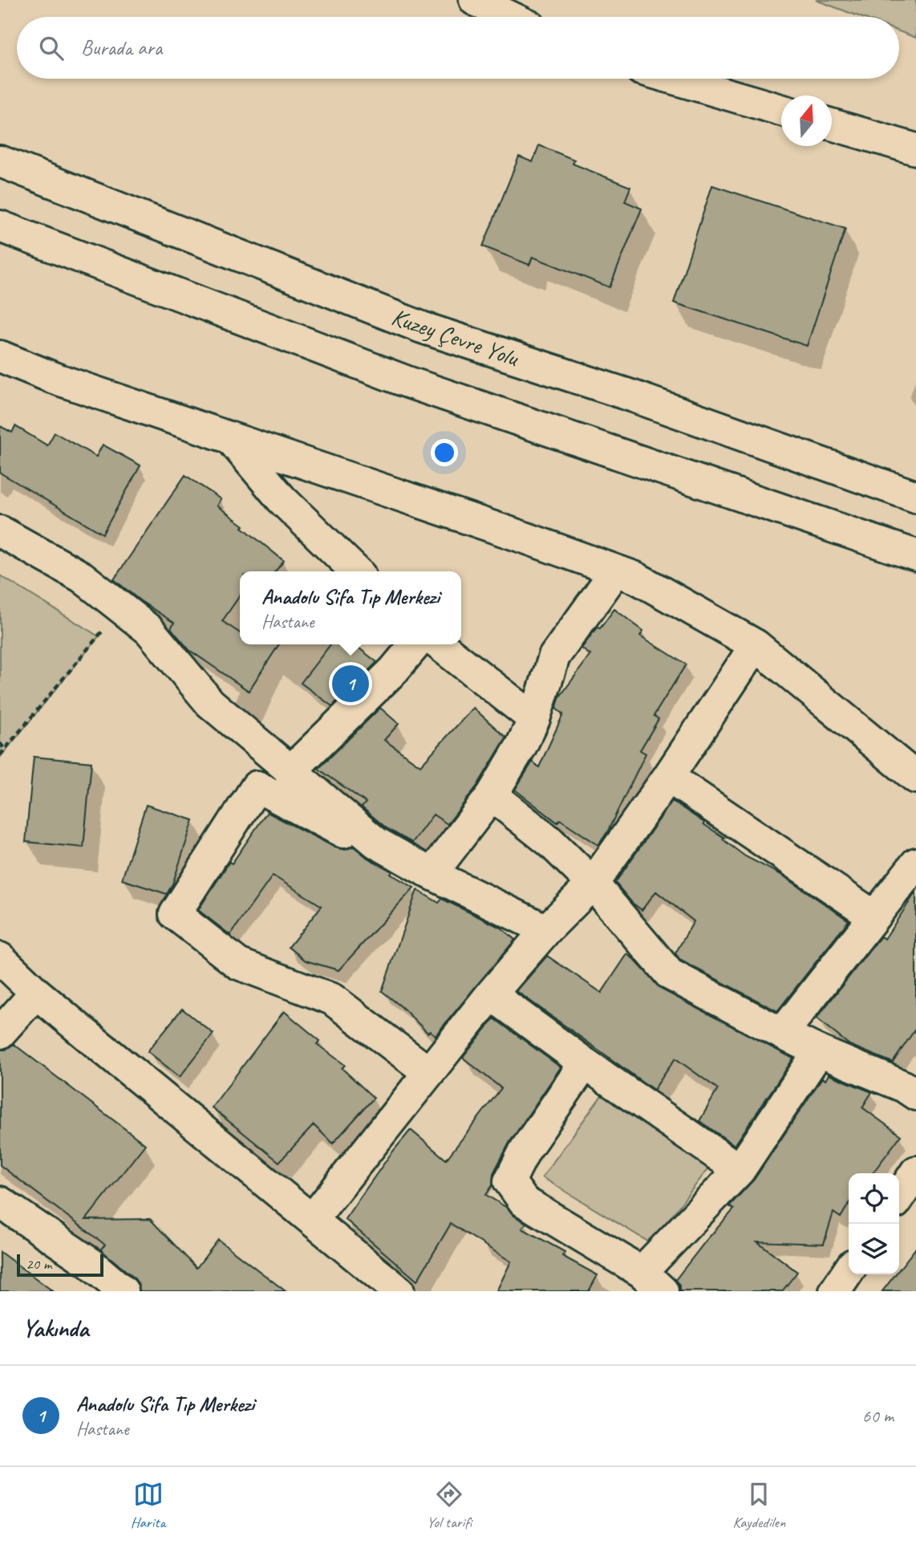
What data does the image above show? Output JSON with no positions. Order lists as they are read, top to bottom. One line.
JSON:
{"streets":{"street":["Kuzey Çevre Yolu"]},"scale_bar":"20 m","north":"top","page":{"search":"Burada ara","popup":["Anadolu Sifa Tıp Merkezi","Hastane"],"pins":"1","scale":"20 m","heading":"Yakında","list":[{"mark":"1","name":"Anadolu Sifa Tıp Merkezi","note":"Hastane","value":"60 m"}],"nav":["Harita","Yol tarifi","Kaydedilen"]}}
